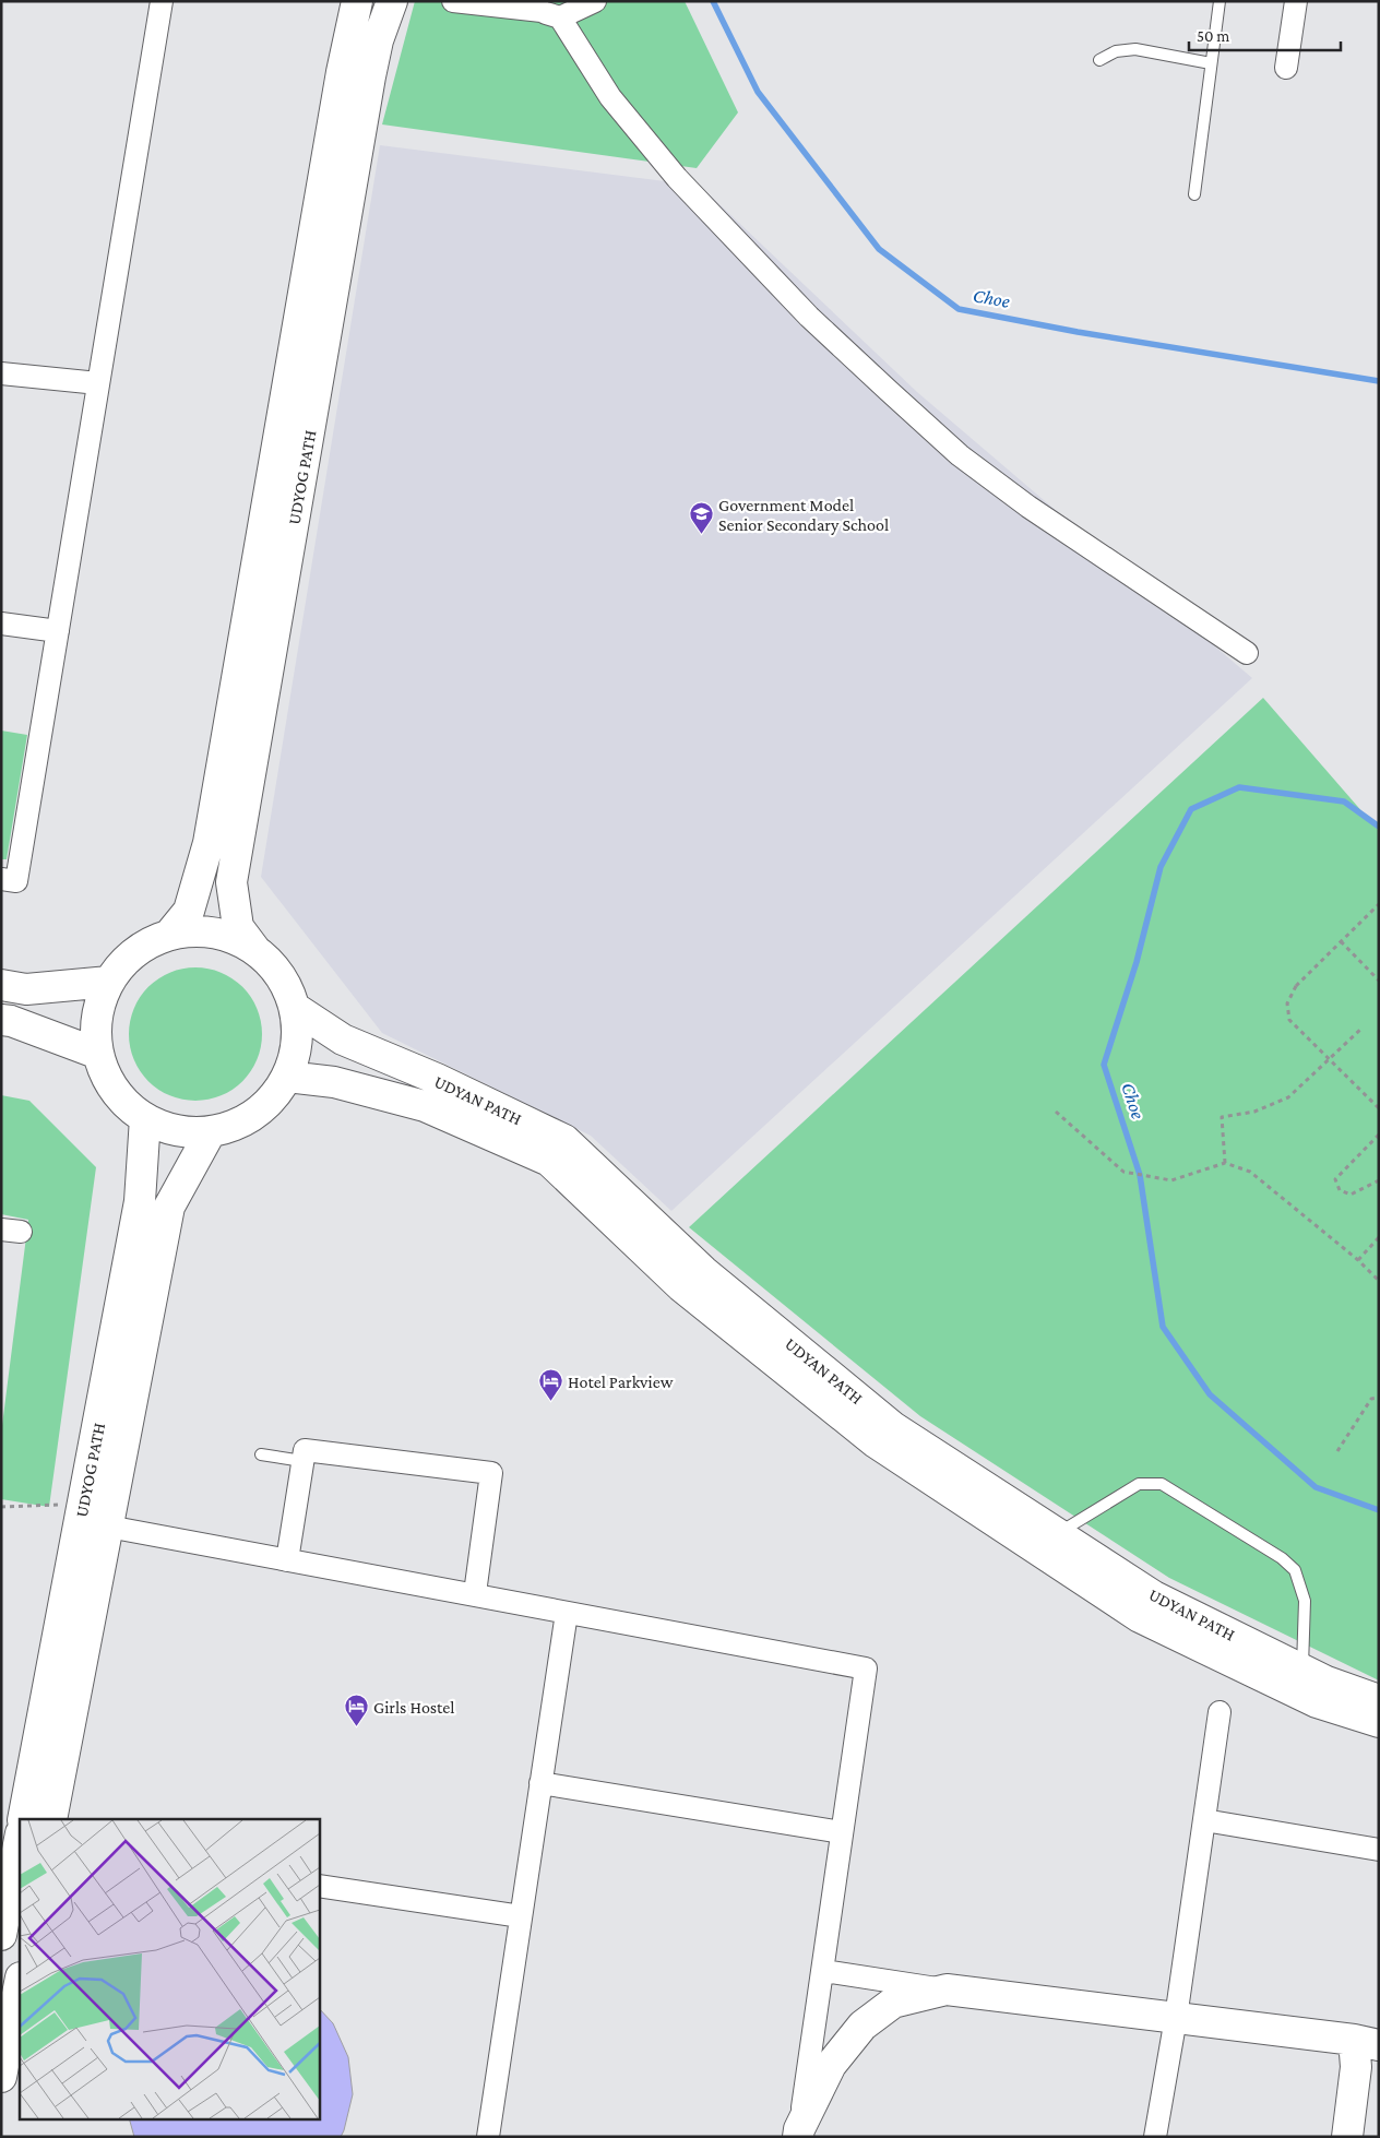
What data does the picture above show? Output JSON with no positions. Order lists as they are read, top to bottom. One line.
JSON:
{"streets":{"main road":["UDYOG PATH","UDYAN PATH"]},"water":["Choe"],"places":{"school or university":["Government Model Senior Secondary School"],"hotel":["Hotel Parkview","Girls Hostel"]},"scale_bar":"50 m"}
